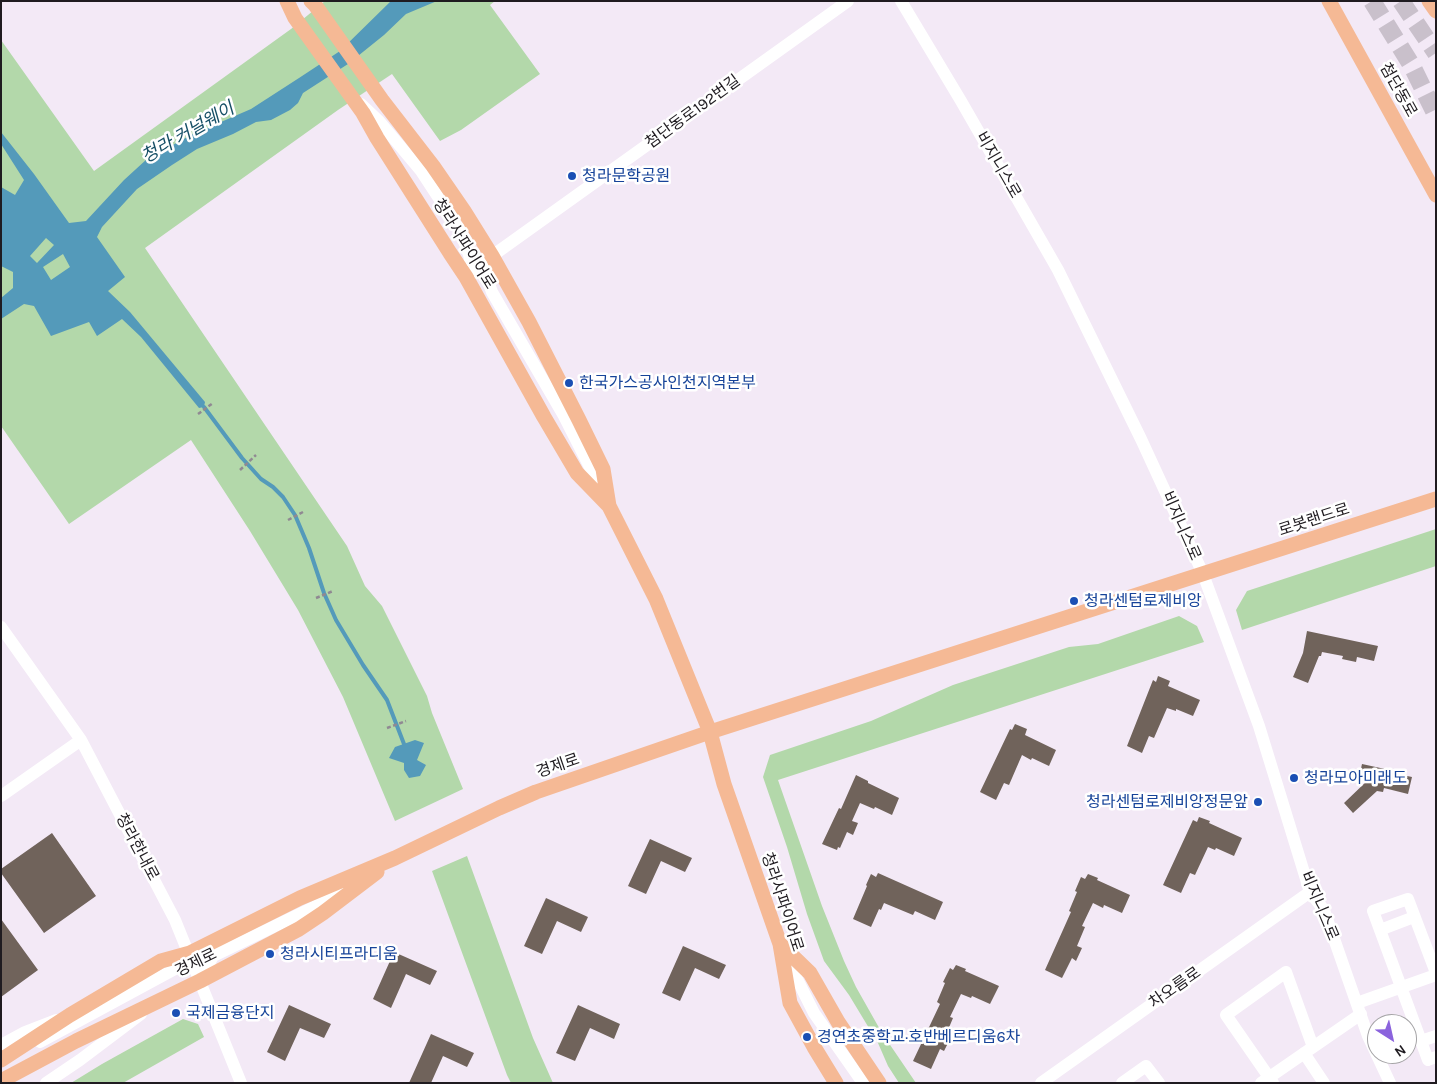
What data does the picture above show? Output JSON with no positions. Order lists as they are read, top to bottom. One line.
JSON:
{"streets":{"main road":["첨단동로","청라사파이어로","로봇랜드로","경제로"],"street":["첨단동로192번길","비지니스로","청라한내로","차오름로"]},"crossings":[["첨단동로192번길","청라사파이어로"],["비지니스로","로봇랜드로"],["비지니스로","차오름로"],["청라사파이어로","로봇랜드로"],["청라사파이어로","경제로"],["로봇랜드로","경제로"],["경제로","청라한내로"]],"water":["청라 커널웨이"],"places":["청라문학공원","한국가스공사인천지역본부","청라센텀로제비앙","청라모아미래도","청라센텀로제비앙정문앞","청라시티프라디움","국제금융단지","경연초중학교·호반베르디움6차"],"north":"bottom right"}
